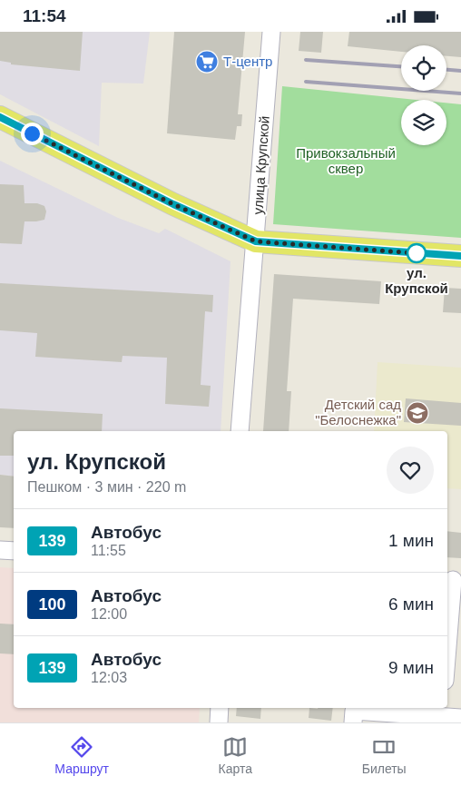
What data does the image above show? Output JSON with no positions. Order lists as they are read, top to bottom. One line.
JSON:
{"streets":{"street":["улица Крупской"]},"parks":["Привокзальный сквер"],"places":{"supermarket":["Т-центр"],"other":["ул. Крупской"],"school or university":["Детский сад \"Белоснежка\""]},"lines":["bus line 139"],"page":{"status":"11:54","heading":["ул. Крупской","Пешком · 3 мин · 220 m"],"list":[{"mark":"139","name":"Автобус","note":"11:55","value":"1 мин"},{"mark":"100","name":"Автобус","note":"12:00","value":"6 мин"},{"mark":"139","name":"Автобус","note":"12:03","value":"9 мин"}],"tabs":["Маршрут","Карта","Билеты"]}}
